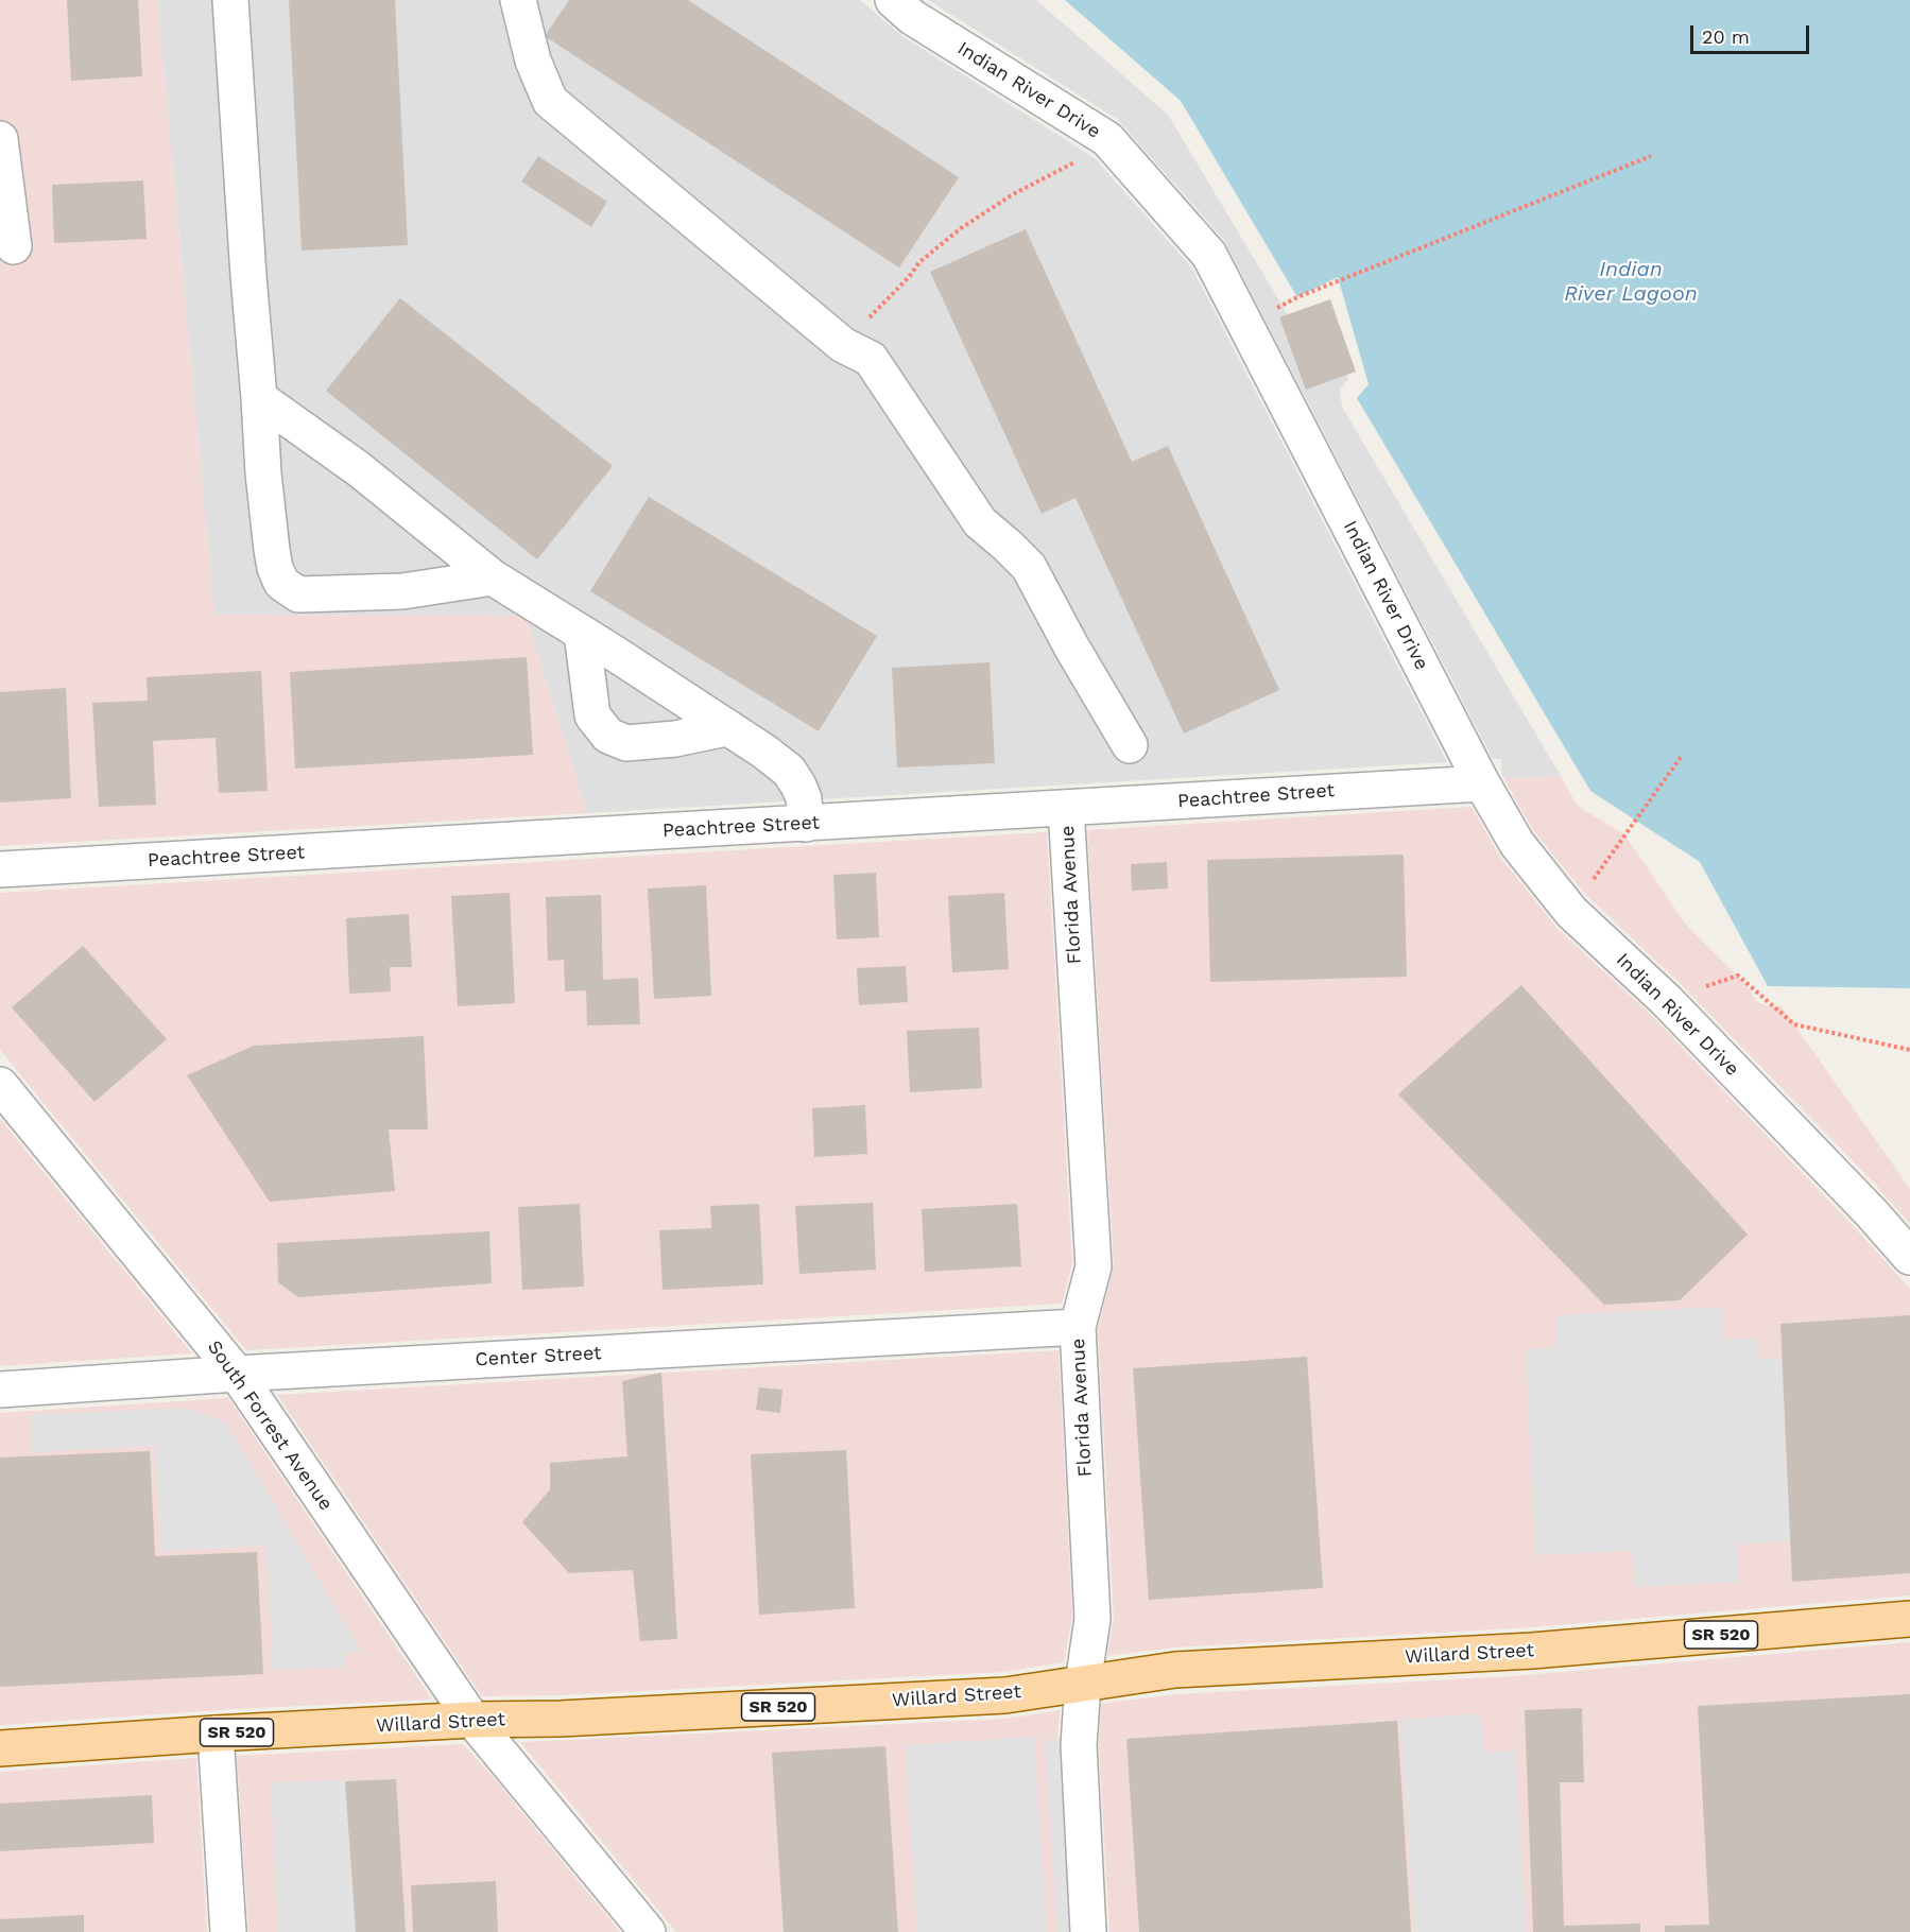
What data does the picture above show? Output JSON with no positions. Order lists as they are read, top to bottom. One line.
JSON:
{"streets":{"main road":["SR 520","Willard Street"],"street":["Indian River Drive","Peachtree Street","Florida Avenue","Center Street","South Forrest Avenue"]},"crossings":[["Indian River Drive","Peachtree Street"],["Peachtree Street","Florida Avenue"],["Florida Avenue","Center Street"],["Florida Avenue","Willard Street"],["Center Street","South Forrest Avenue"],["South Forrest Avenue","Willard Street"]],"water":["Indian River Lagoon"],"scale_bar":"20 m"}
